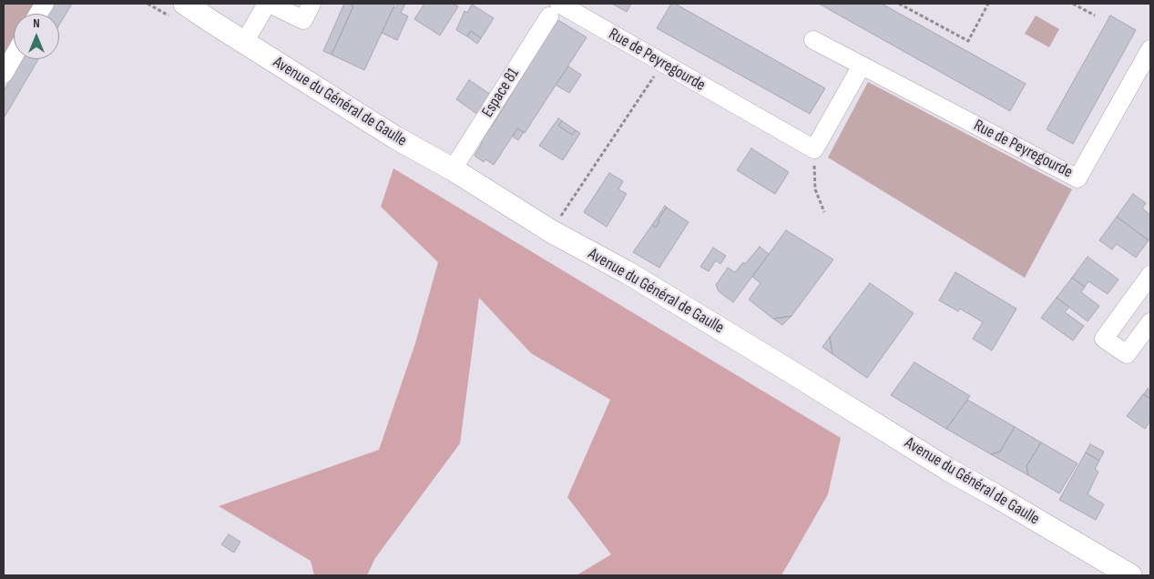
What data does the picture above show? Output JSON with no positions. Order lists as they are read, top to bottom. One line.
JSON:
{"streets":{"main road":["Avenue du Général de Gaulle"],"street":["Rue de Peyregourde","Espace 81"]},"crossings":[["Rue de Peyregourde","Espace 81"],["Espace 81","Avenue du Général de Gaulle"]],"north":"top"}
